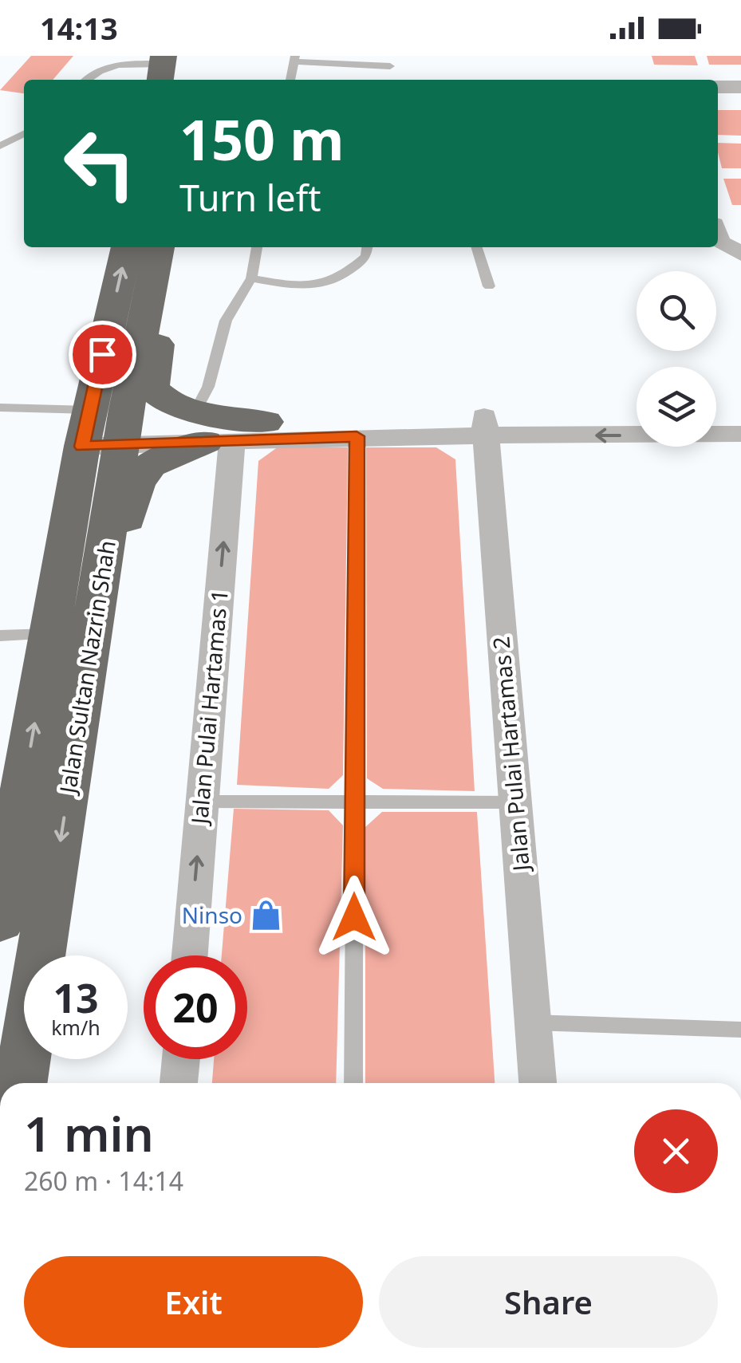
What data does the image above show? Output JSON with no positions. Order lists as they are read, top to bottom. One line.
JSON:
{"streets":{"highway":["Jalan Sultan Nazrin Shah"],"street":["Jalan Pulai Hartamas 1","Jalan Pulai Hartamas 2"]},"one_way":["Jalan Pulai Hartamas 1"],"places":{"shop":["Ninso"]},"page":{"status":"14:13","turn":["150 m","Turn left"],"speed":"13 km/h","limit":"20","heading":["1 min","260 m · 14:14"],"buttons":["Exit","Share"]}}
